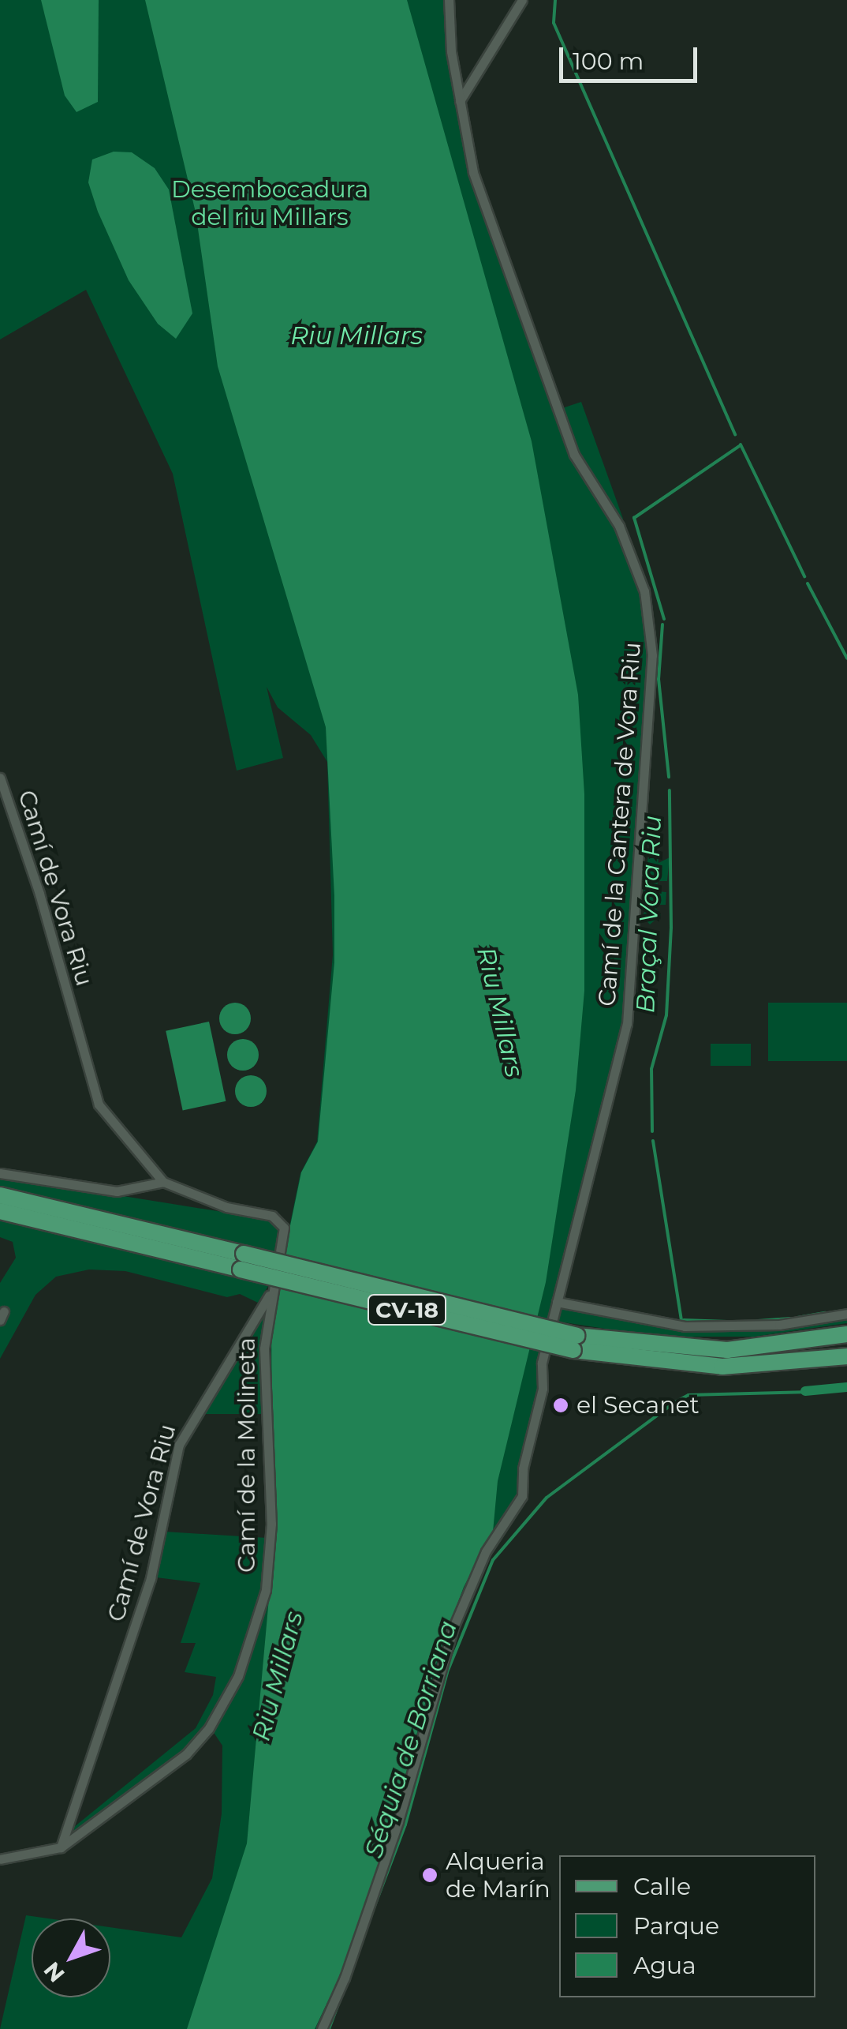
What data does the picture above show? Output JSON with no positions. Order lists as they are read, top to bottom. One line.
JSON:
{"streets":{"main road":["CV-18"],"street":["Camí de la Cantera de Vora Riu","Camí de Vora Riu","Camí de la Molineta"]},"crossings":[["Camí de Vora Riu","Camí de la Molineta"]],"water":["Riu Millars","Braçal Vora Riu","Séquia de Borriana"],"parks":["Desembocadura del riu Millars"],"places":["el Secanet","Alqueria de Marín"],"legend":["Calle","Parque","Agua"],"scale_bar":"100 m","north":"bottom left"}
